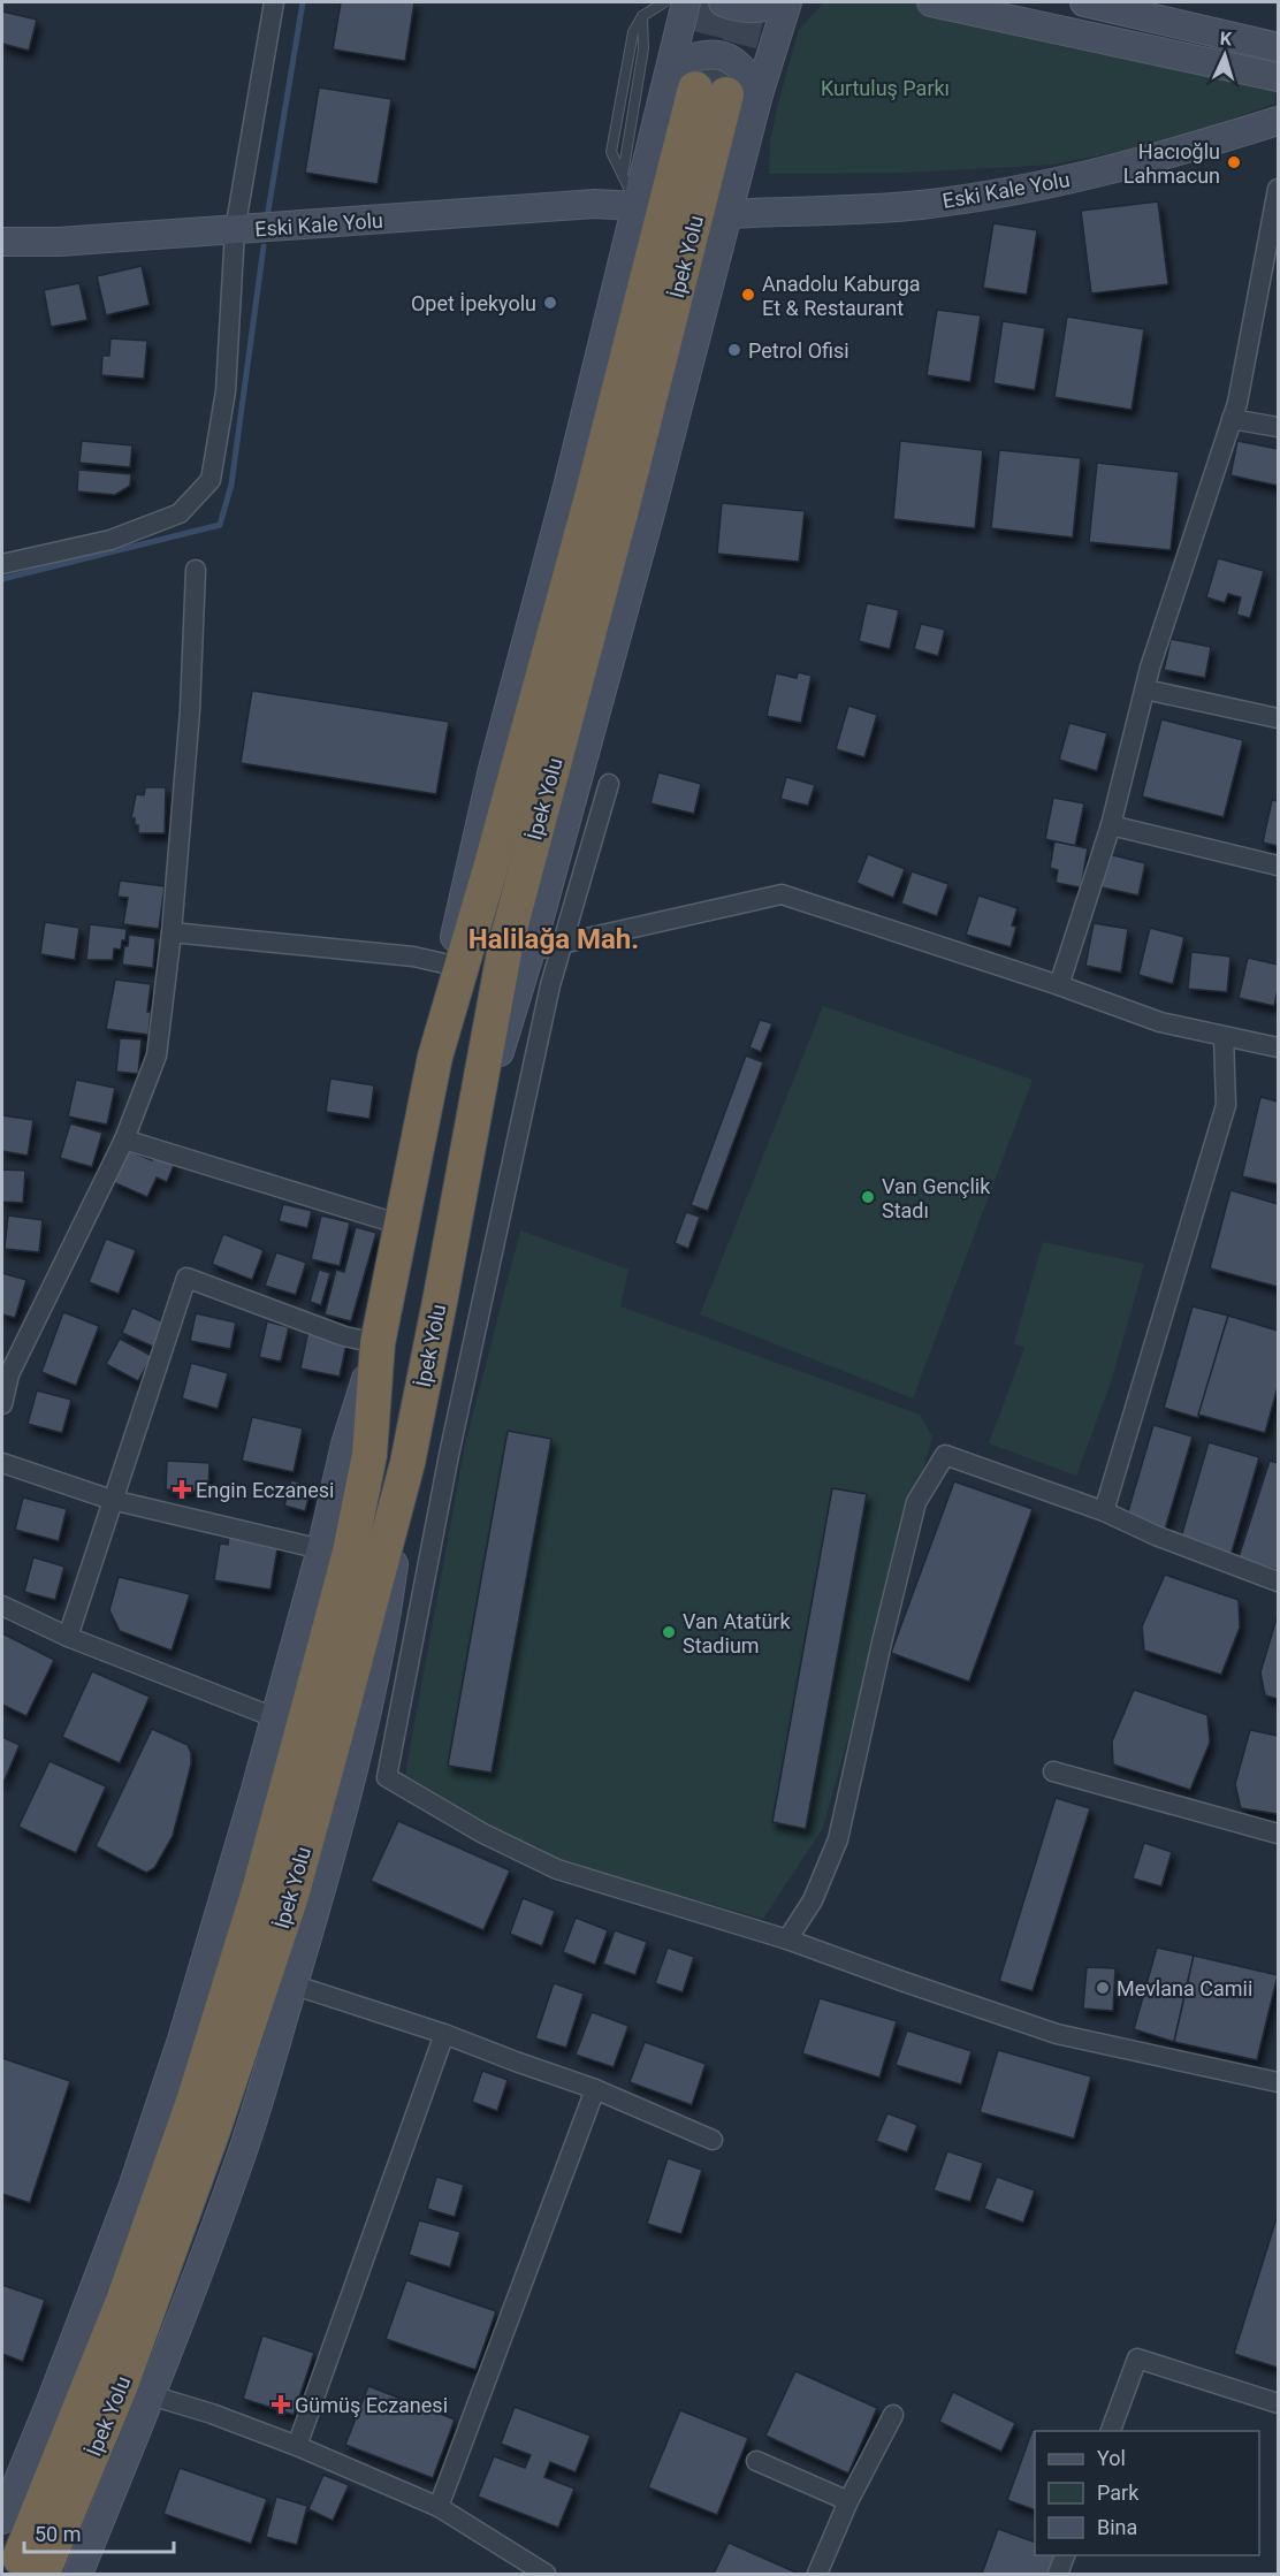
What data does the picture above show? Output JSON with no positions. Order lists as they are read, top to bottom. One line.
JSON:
{"streets":{"highway":["İpek Yolu"],"street":["Eski Kale Yolu"]},"districts":["Halilağa Mah."],"parks":["Kurtuluş Parkı"],"places":{"other":["Hacıoğlu Lahmacun","Anadolu Kaburga Et & Restaurant","Opet İpekyolu","Petrol Ofisi","Van Gençlik Stadı","Van Atatürk Stadium","Mevlana Camii"],"health":["Engin Eczanesi","Gümüş Eczanesi"]},"legend":["Yol","Park","Bina"],"scale_bar":"50 m","north":"top"}
